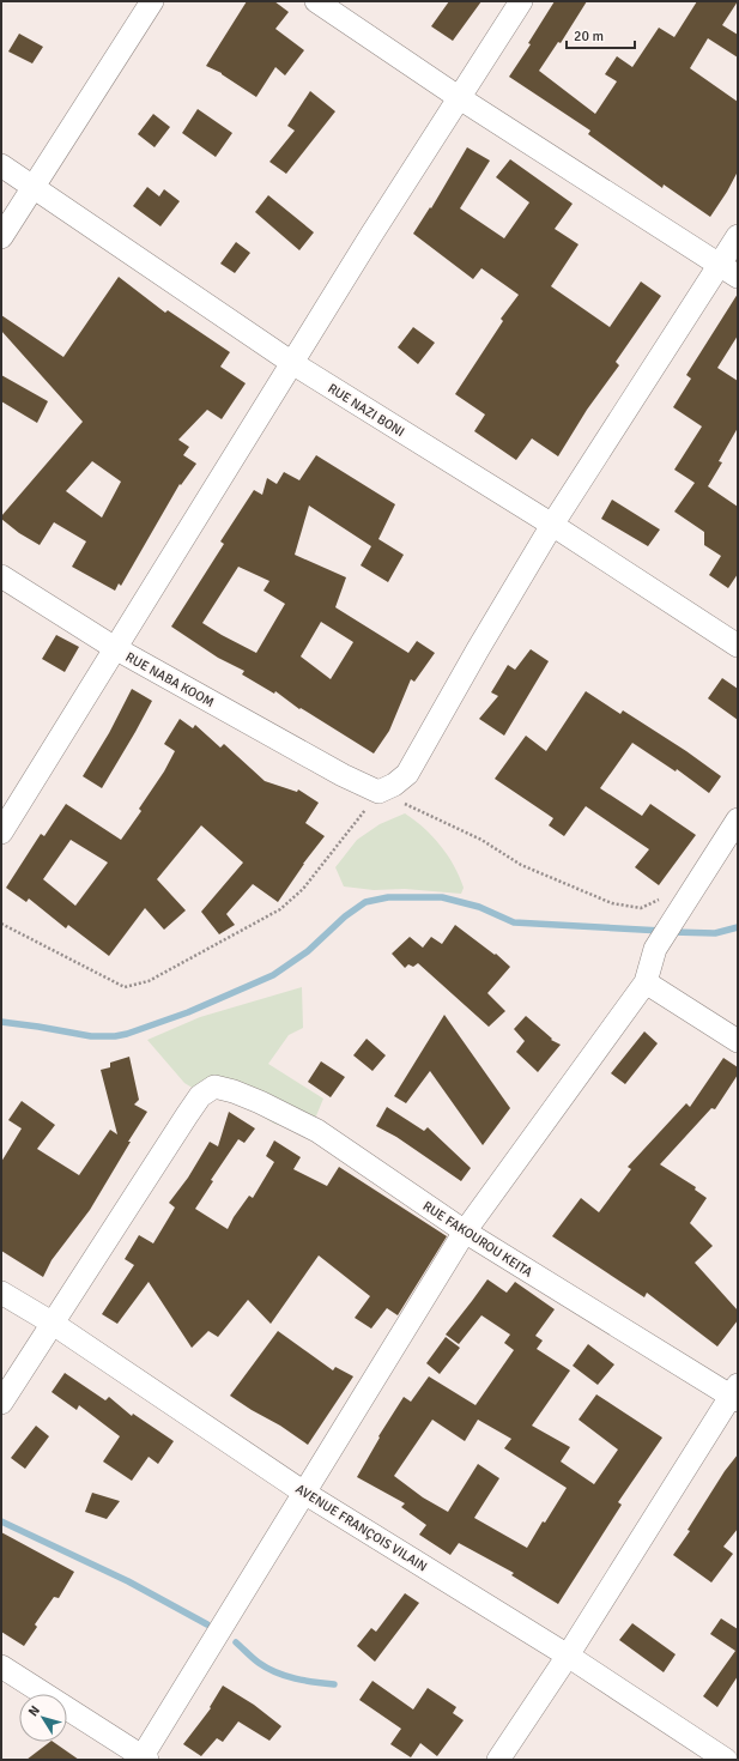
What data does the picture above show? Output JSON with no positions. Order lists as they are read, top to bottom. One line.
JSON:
{"streets":{"street":["RUE NAZI BONI","RUE NABA KOOM","RUE FAKOUROU KEITA","AVENUE FRANÇOIS VILAIN"]},"crossings":[["RUE FAKOUROU KEITA","AVENUE FRANÇOIS VILAIN"]],"scale_bar":"20 m","north":"top left"}
